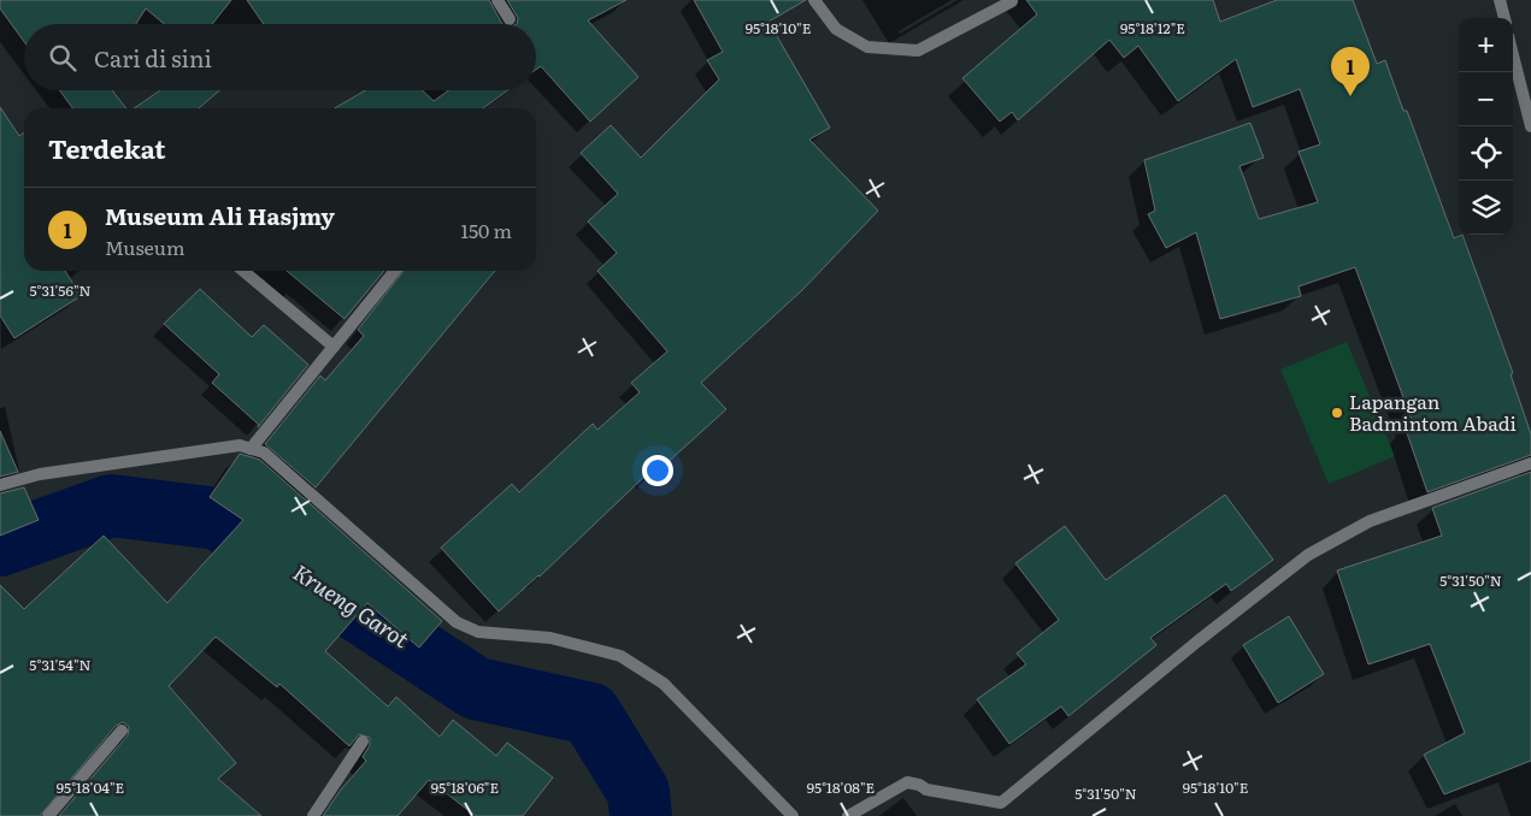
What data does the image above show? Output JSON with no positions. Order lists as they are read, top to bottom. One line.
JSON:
{"water":["Krueng Garot"],"places":["Lapangan Badmintom Abadi"],"page":{"map_buttons":["+","−"],"search":"Cari di sini","pins":"1","heading":"Terdekat","list":[{"mark":"1","name":"Museum Ali Hasjmy","note":"Museum","value":"150 m"}]},"coordinates":["95°18'10\"E","95°18'12\"E","5°31'56\"N","5°31'50\"N","5°31'54\"N","95°18'04\"E","95°18'06\"E","95°18'08\"E"]}
